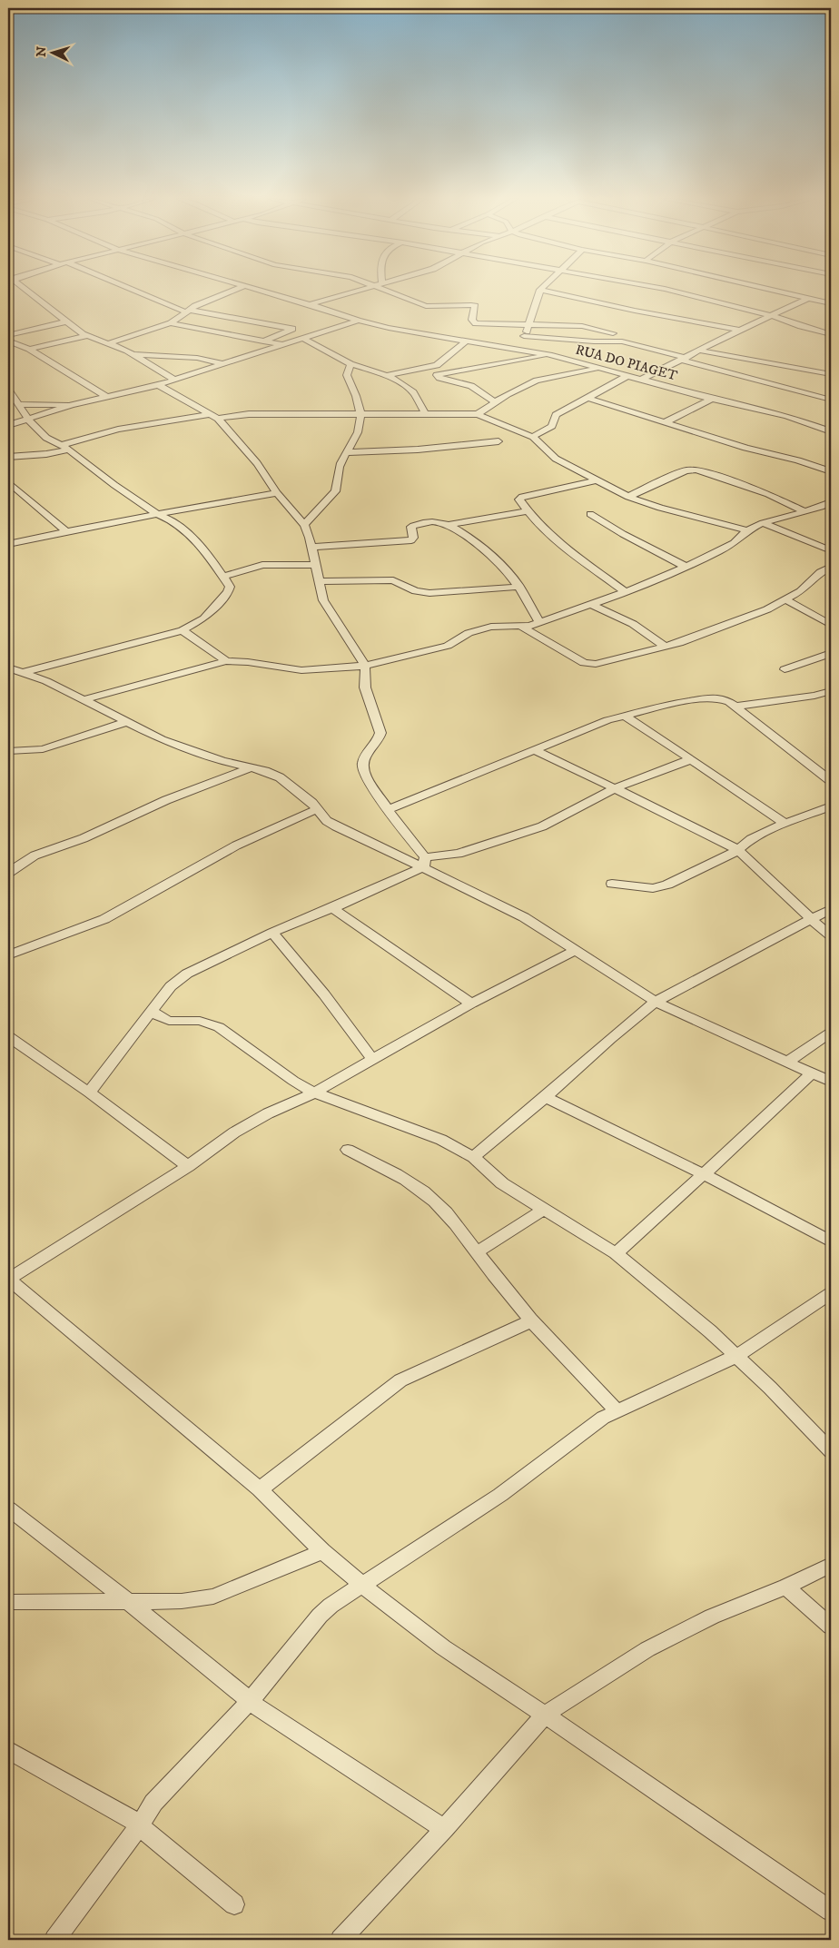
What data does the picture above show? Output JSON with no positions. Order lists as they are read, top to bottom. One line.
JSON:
{"streets":{"street":["RUA DO PIAGET"]},"north":"left"}
